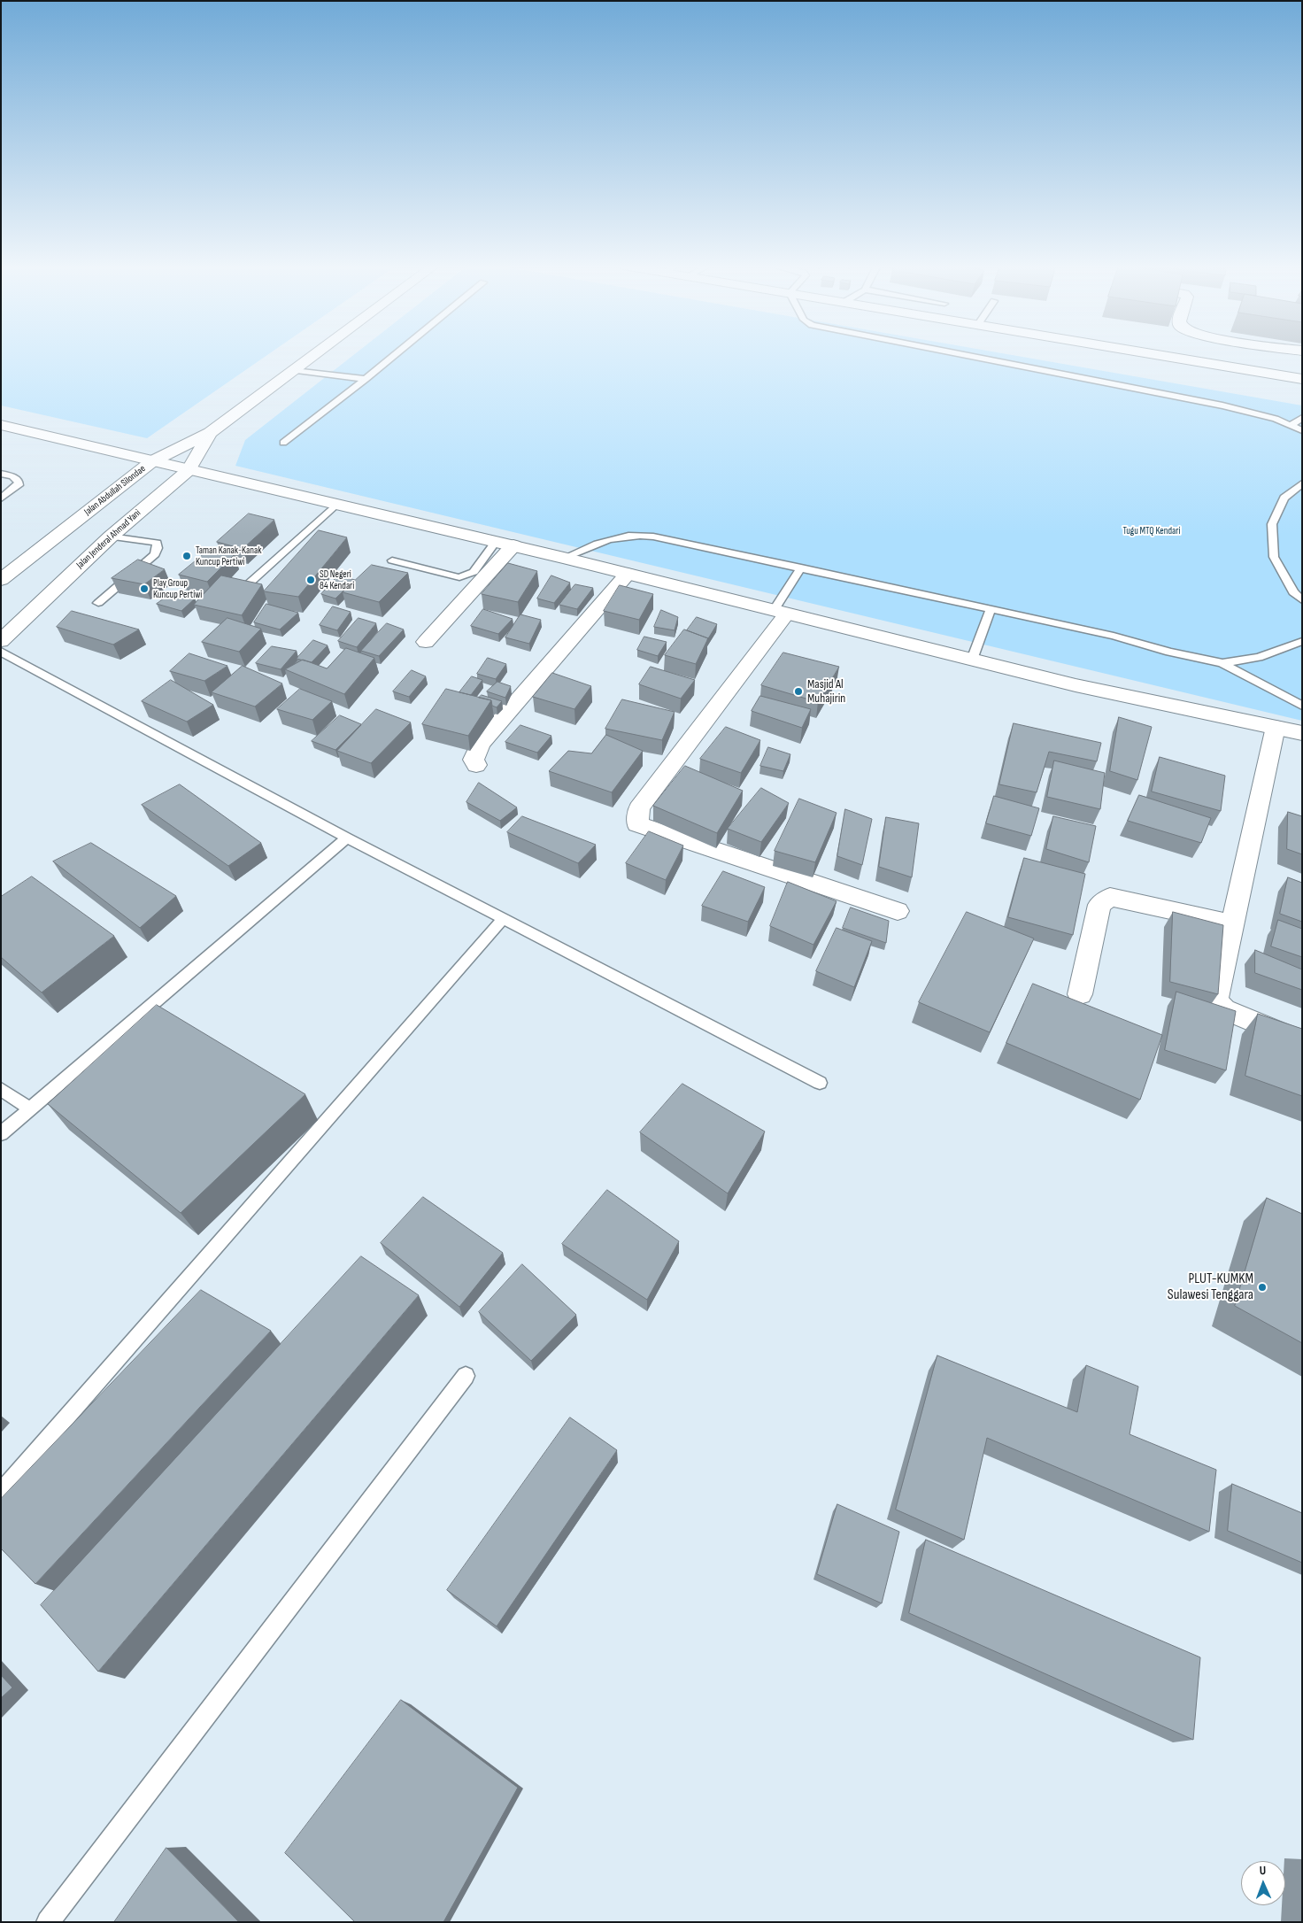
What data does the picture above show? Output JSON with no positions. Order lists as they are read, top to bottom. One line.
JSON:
{"streets":{"main road":["Jalan Abdullah Silondae","Jalan Jenderal Ahmad Yani"]},"crossings":[["Jalan Abdullah Silondae","Jalan Jenderal Ahmad Yani"]],"parks":["Tugu MTQ Kendari"],"places":["Taman Kanak-Kanak Kuncup Pertiwi","SD Negeri 84 Kendari","Play Group Kuncup Pertiwi","Masjid Al Muhajirin","PLUT-KUMKM Sulawesi Tenggara"],"north":"top"}
